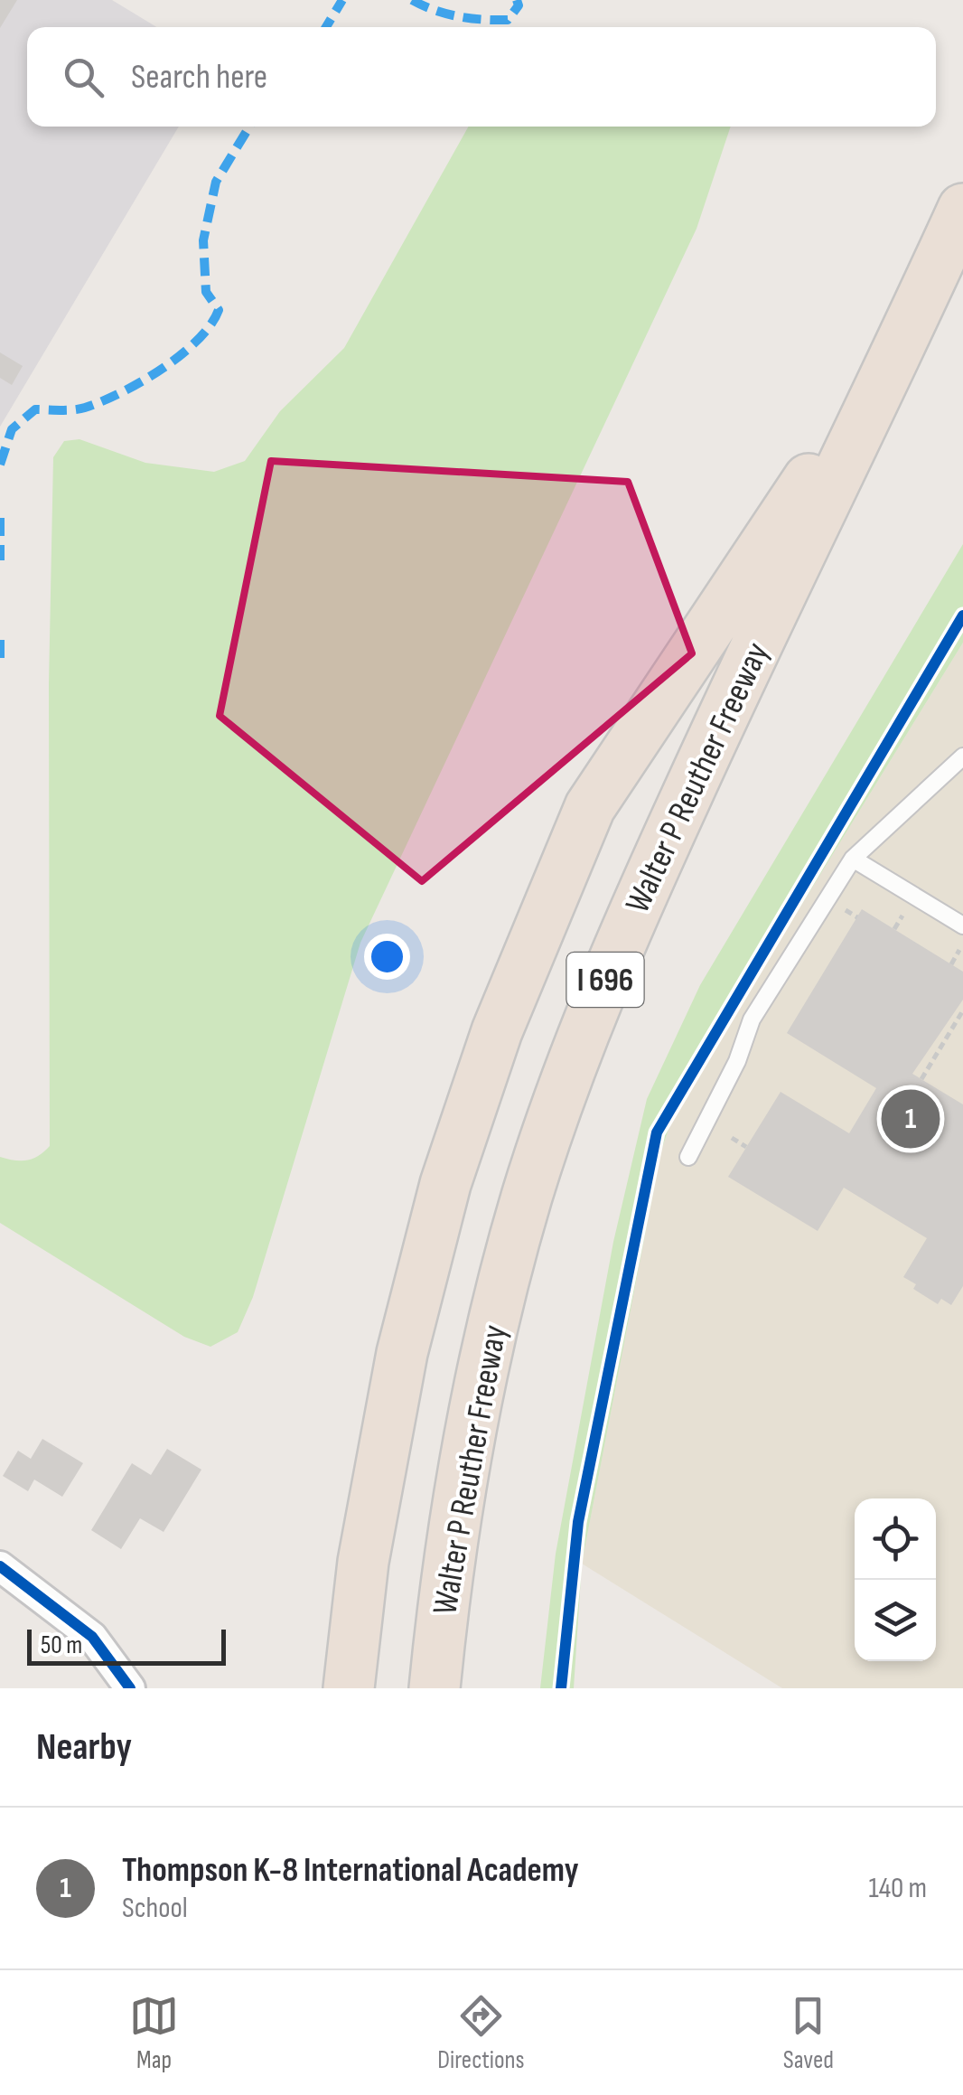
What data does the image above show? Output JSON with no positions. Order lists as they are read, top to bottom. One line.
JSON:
{"streets":{"highway":["Walter P Reuther Freeway","I 696"]},"crossings":[["Walter P Reuther Freeway","I 696"]],"scale_bar":"50 m","page":{"search":"Search here","pins":"1","scale":"50 m","heading":"Nearby","list":[{"mark":"1","name":"Thompson K-8 International Academy","note":"School","value":"140 m"}],"nav":["Map","Directions","Saved"]}}
